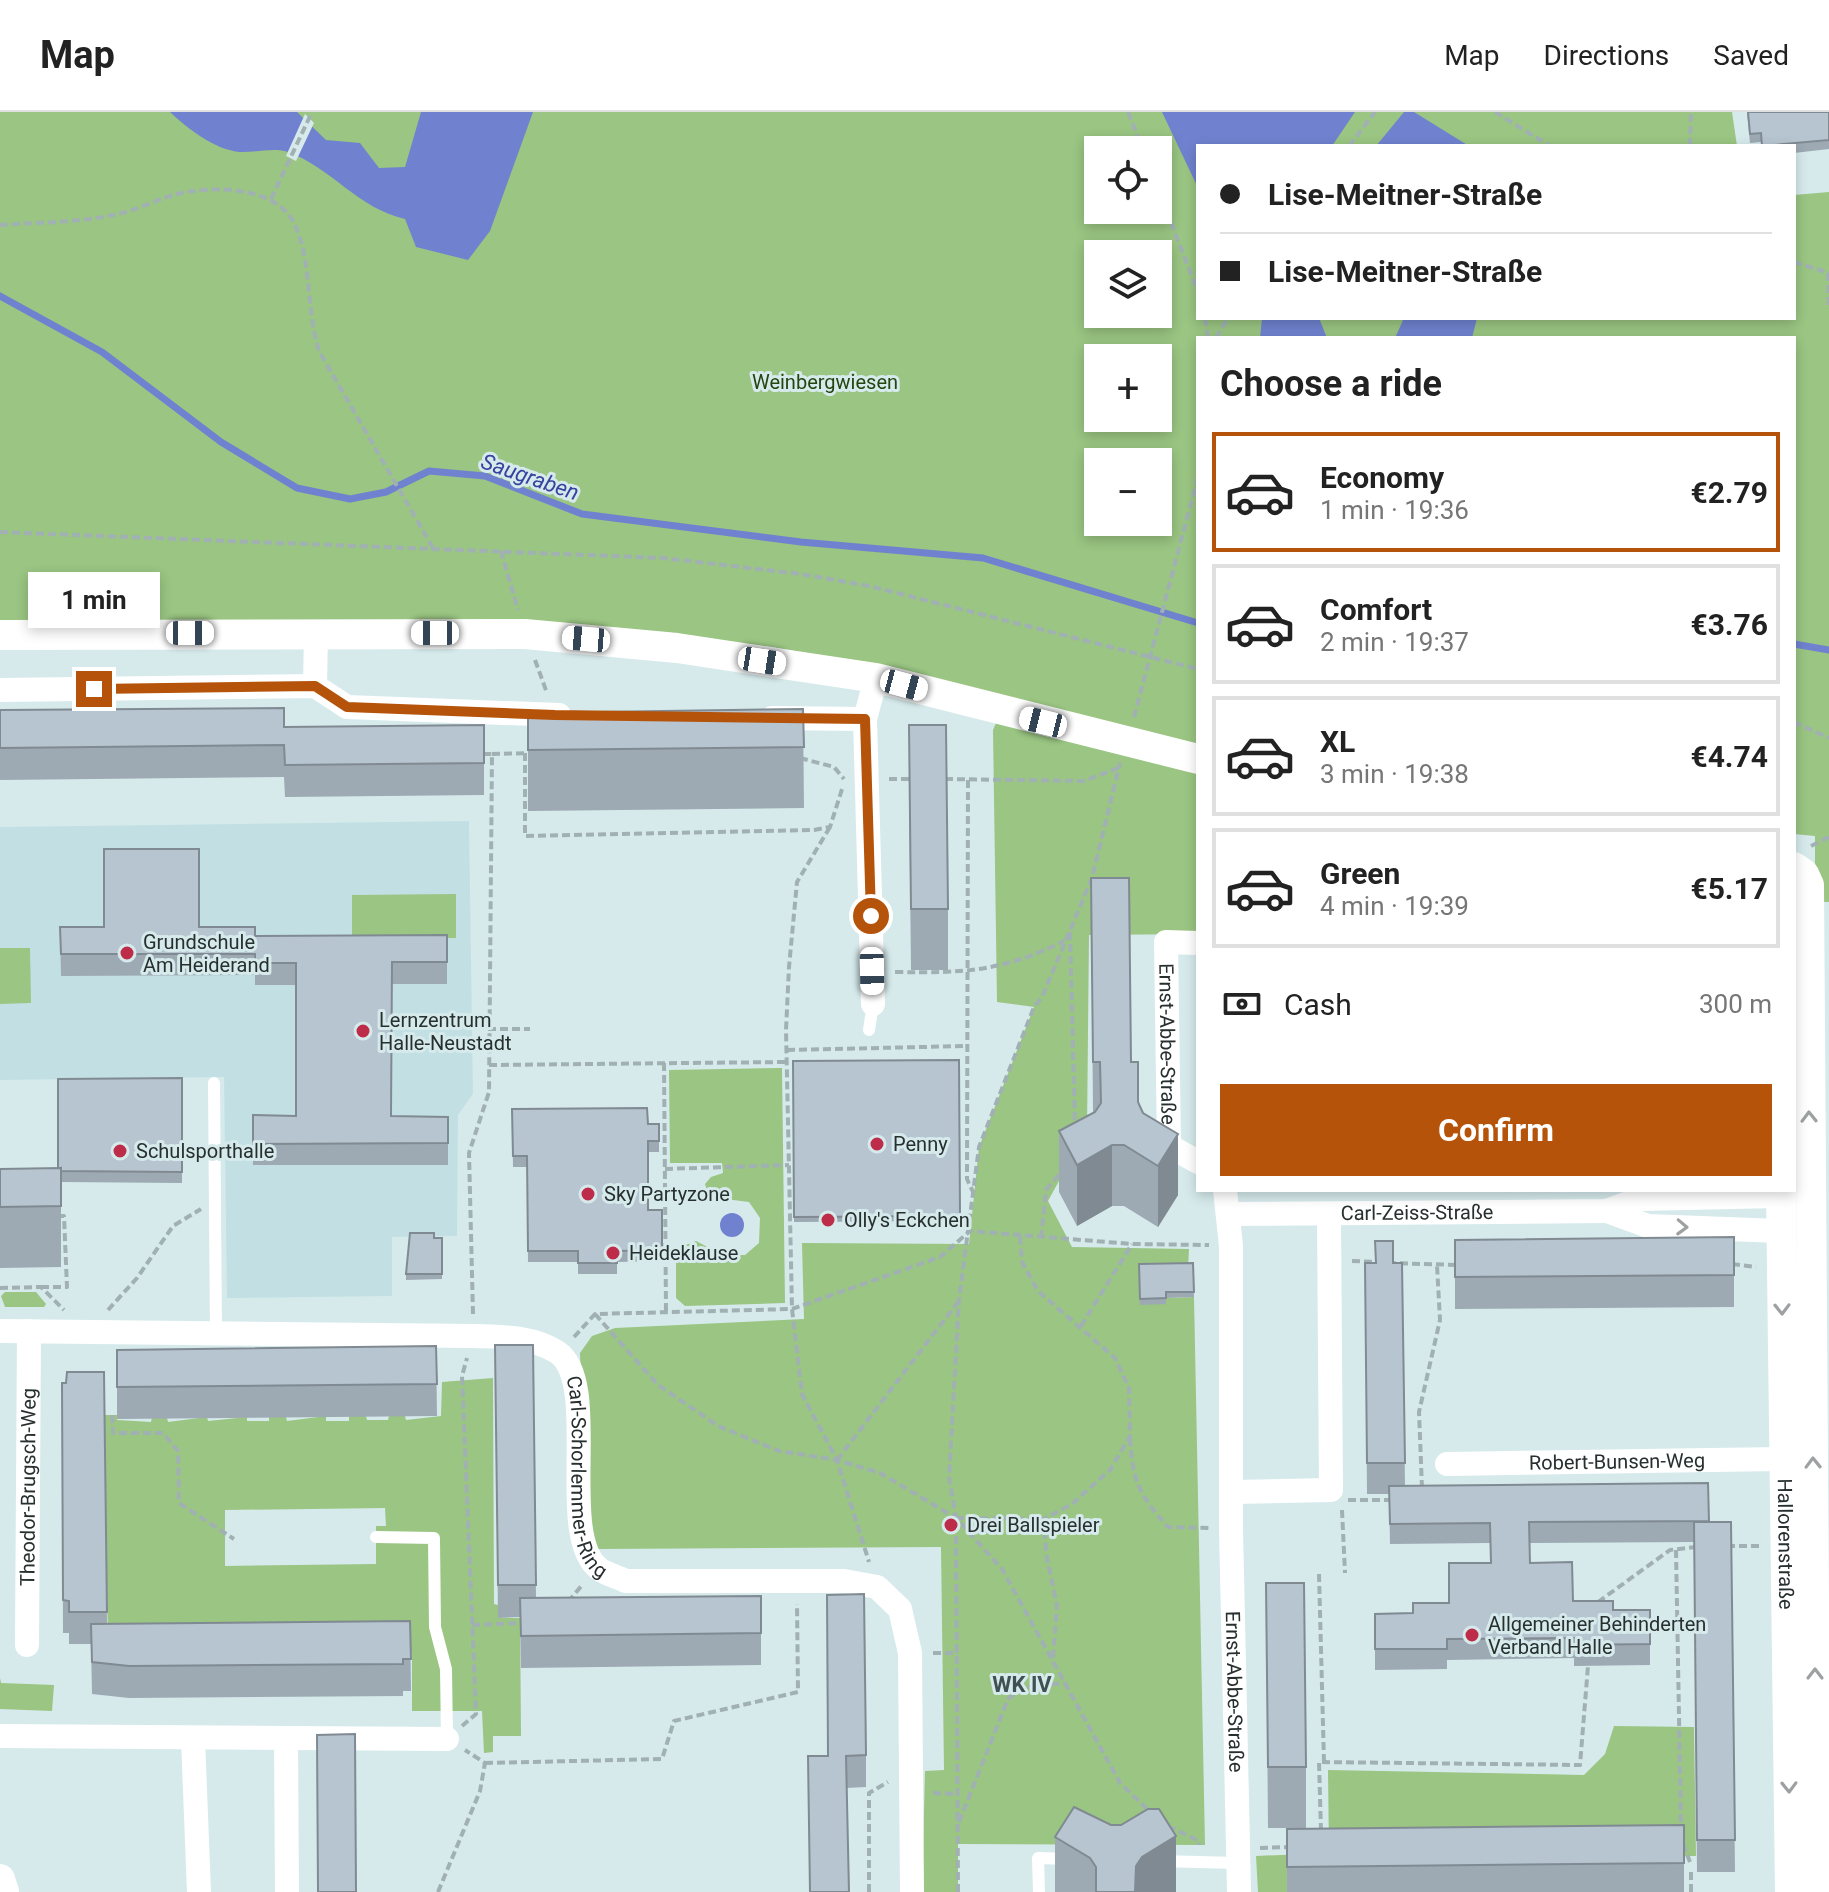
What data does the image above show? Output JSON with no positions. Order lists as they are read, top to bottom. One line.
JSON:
{"streets":{"street":["Ernst-Abbe-Straße","Carl-Zeiss-Straße","Robert-Bunsen-Weg","Carl-Schorlemmer-Ring","Theodor-Brugsch-Weg","Hallorenstraße"]},"crossings":[["Ernst-Abbe-Straße","Carl-Zeiss-Straße"],["Carl-Zeiss-Straße","Hallorenstraße"],["Robert-Bunsen-Weg","Hallorenstraße"],["Carl-Schorlemmer-Ring","Theodor-Brugsch-Weg"]],"districts":["WK IV"],"water":["Saugraben"],"parks":["Weinbergwiesen"],"places":["Grundschule Am Heiderand","Lernzentrum Halle-Neustadt","Penny","Schulsporthalle","Sky Partyzone","Olly's Eckchen","Heideklause","Drei Ballspieler","Allgemeiner Behinderten Verband Halle"],"page":{"header":"Map","nav":["Map","Directions","Saved"],"map_buttons":["+","−"],"banner":["Lise-Meitner-Straße","Lise-Meitner-Straße"],"heading":"Choose a ride","list":[{"name":"Economy","note":"1 min · 19:36","value":"€2.79"},{"name":"Comfort","note":"2 min · 19:37","value":"€3.76"},{"name":"XL","note":"3 min · 19:38","value":"€4.74"},{"name":"Green","note":"4 min · 19:39","value":"€5.17"}],"bubble":"1 min","pay":["Cash","300 m"],"buttons":"Confirm"}}
